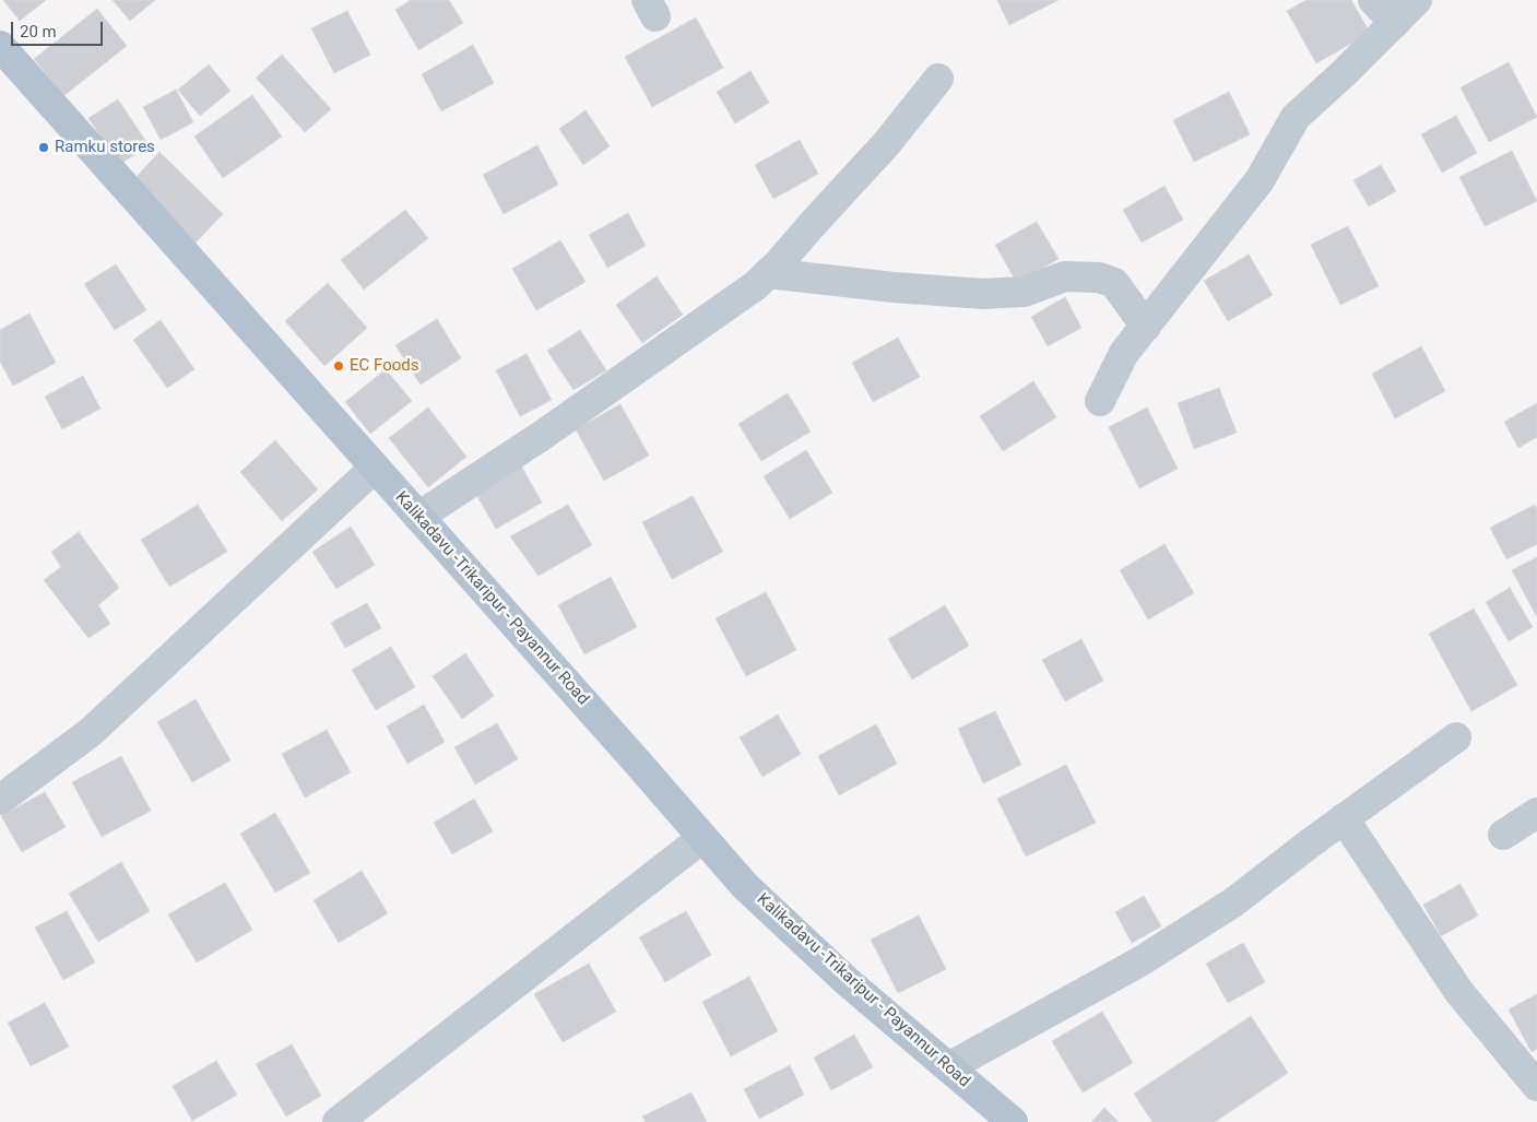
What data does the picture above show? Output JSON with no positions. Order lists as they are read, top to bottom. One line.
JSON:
{"streets":{"main road":["Kalikadavu -Trikaripur - Payannur Road"]},"places":["Ramku stores","EC Foods"],"scale_bar":"20 m"}
